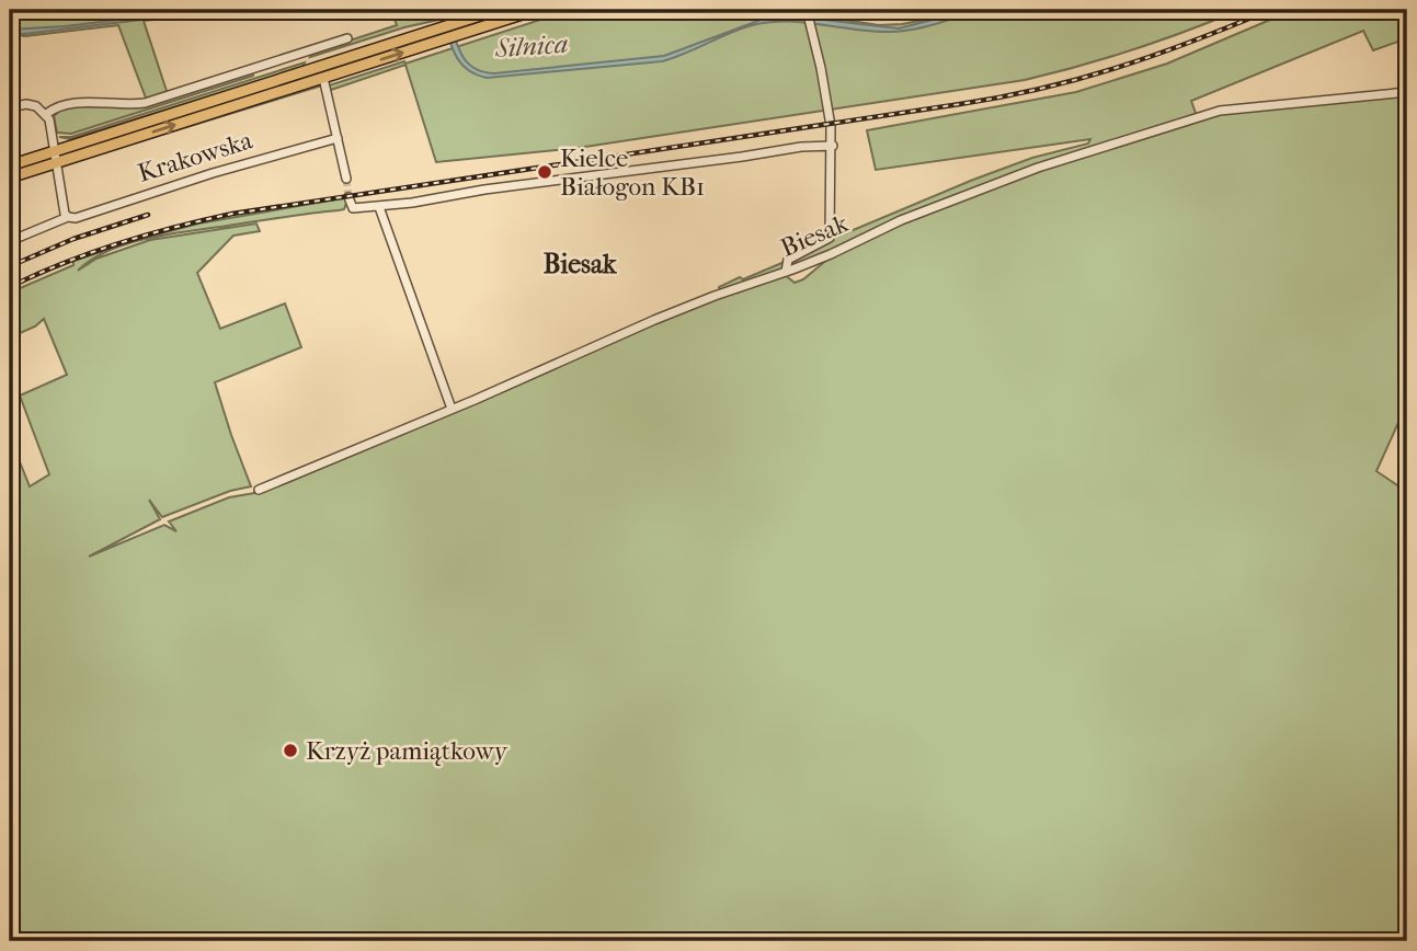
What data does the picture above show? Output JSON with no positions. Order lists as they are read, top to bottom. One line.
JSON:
{"streets":{"main road":["Krakowska"],"street":["Biesak"]},"districts":["Biesak"],"water":["Silnica"],"places":["Kielce Białogon KB1","Krzyż pamiątkowy"]}
